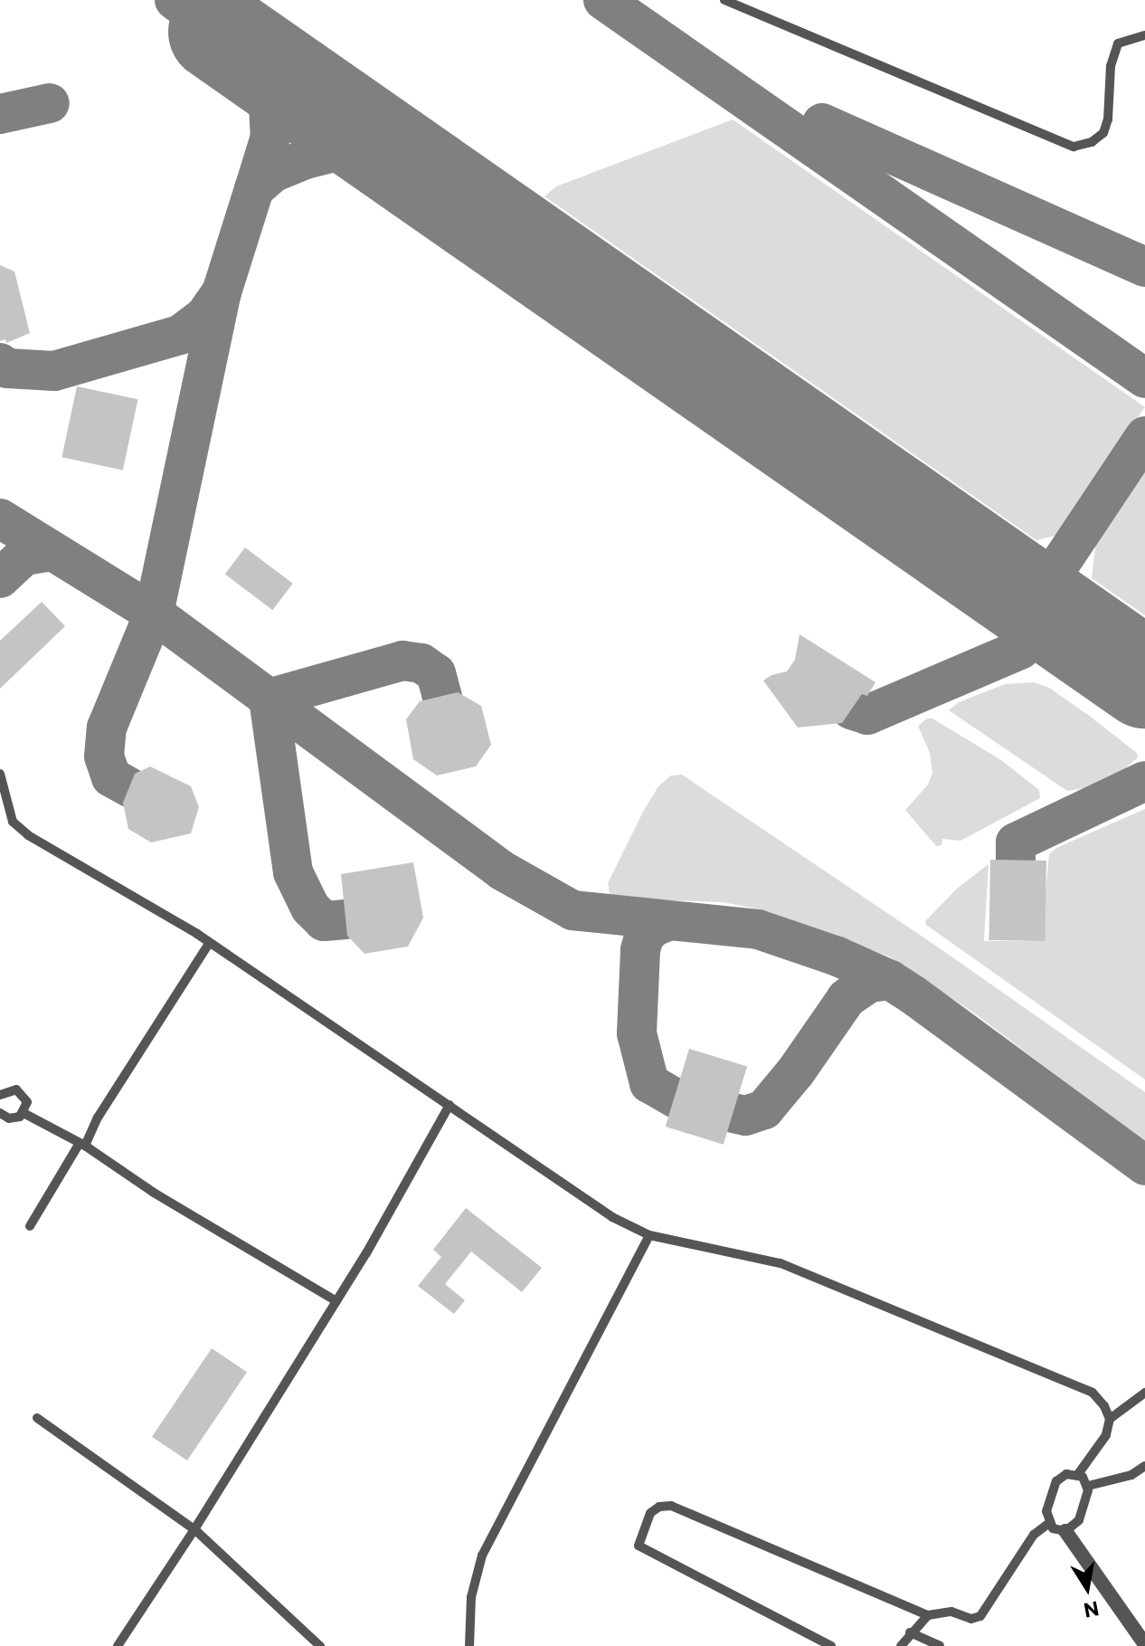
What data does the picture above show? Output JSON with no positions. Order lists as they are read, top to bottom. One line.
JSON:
{"north":"bottom"}
